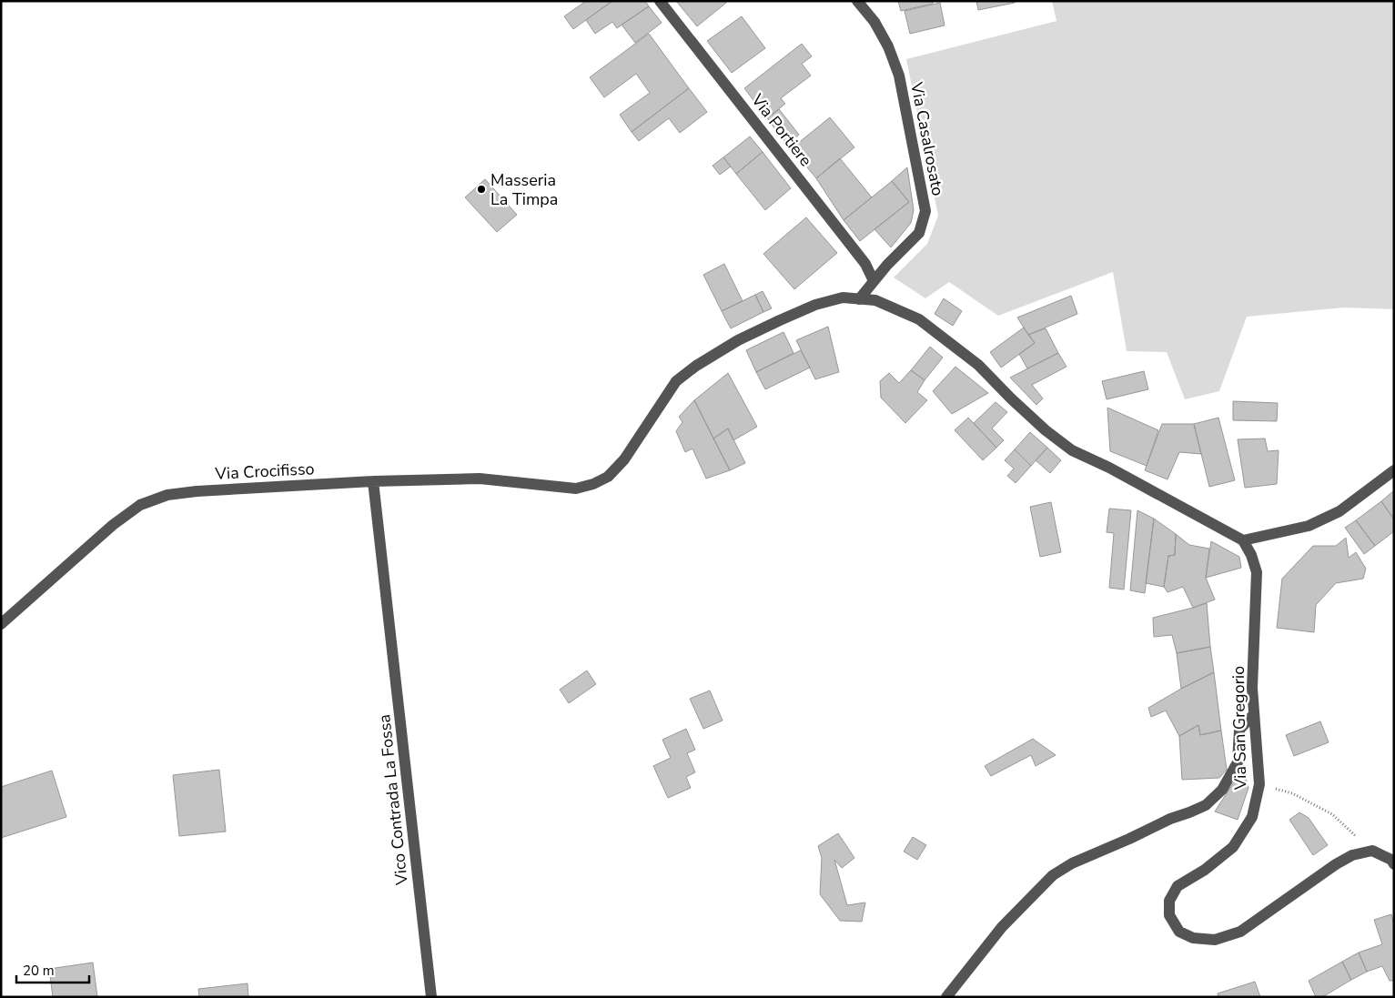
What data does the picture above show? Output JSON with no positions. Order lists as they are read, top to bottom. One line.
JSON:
{"streets":{"street":["Via Portiere","Via Casalrosato","Via Crocifisso","Via San Gregorio","Vico Contrada La Fossa"]},"crossings":[["Via Portiere","Via Casalrosato"],["Via Casalrosato","Via Crocifisso"],["Via Crocifisso","Vico Contrada La Fossa"]],"places":["Masseria La Timpa"],"scale_bar":"20 m"}
